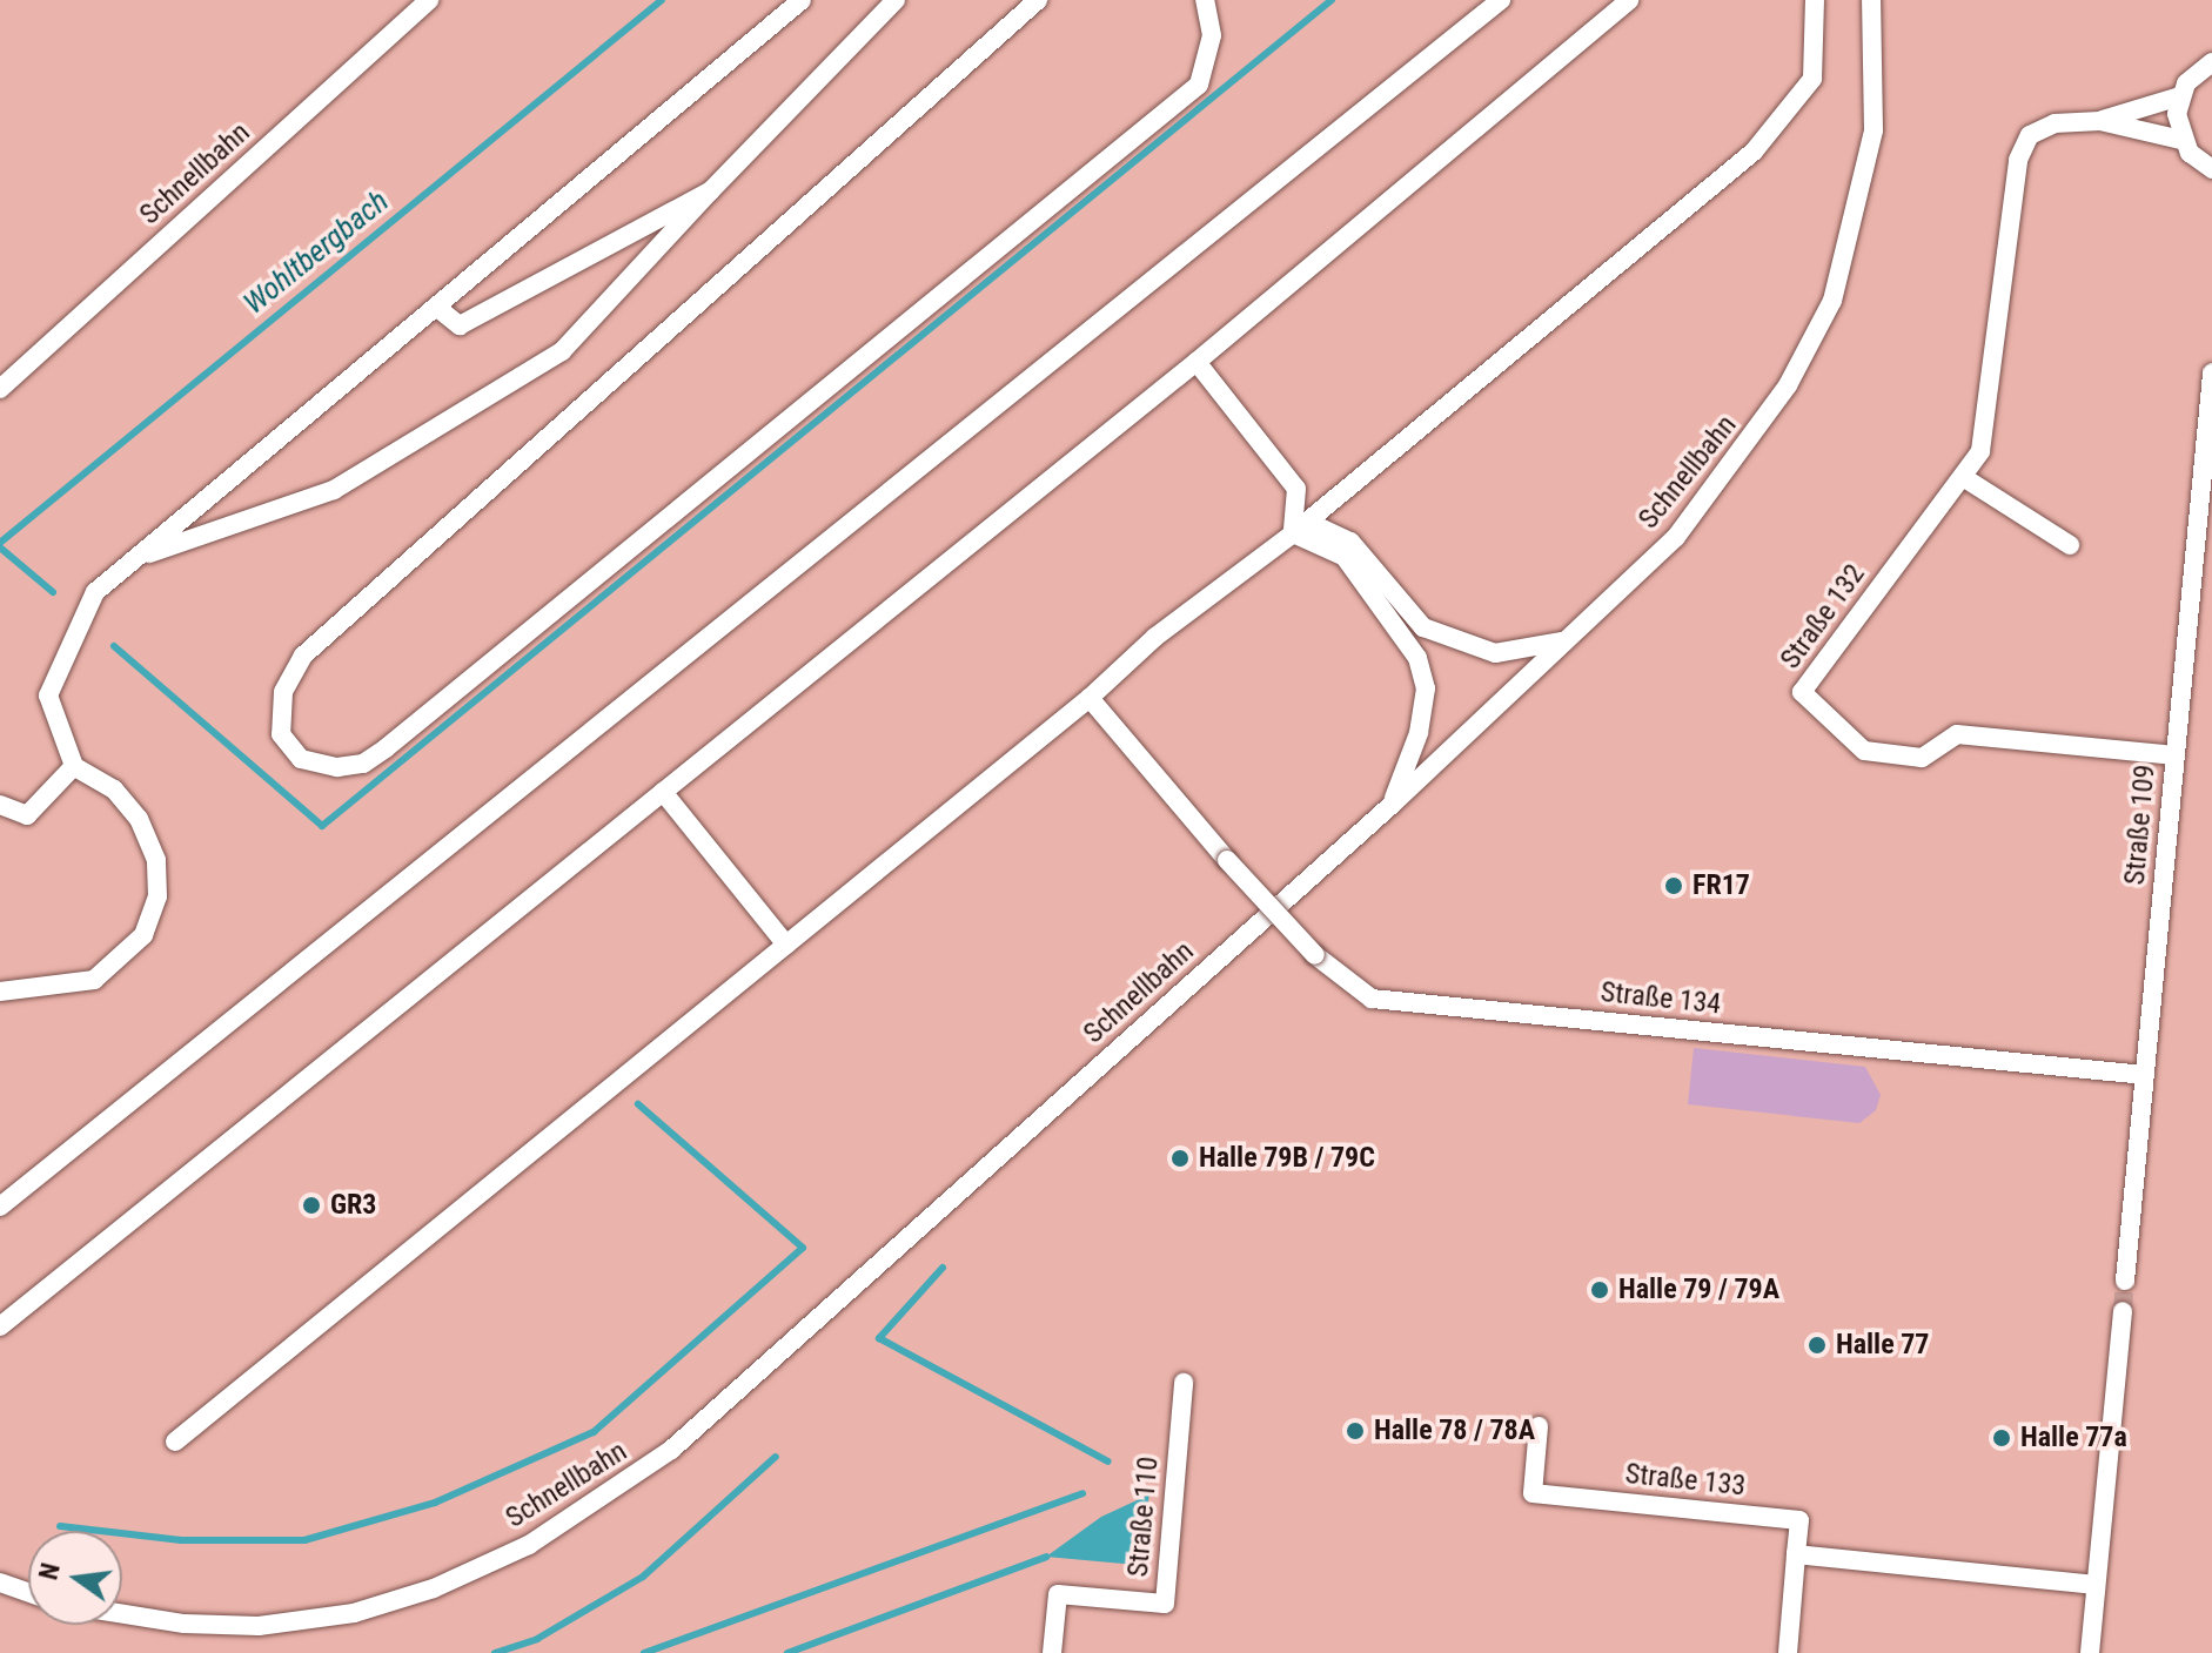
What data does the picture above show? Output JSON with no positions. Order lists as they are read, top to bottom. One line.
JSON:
{"streets":{"street":["Schnellbahn","Straße 132","Straße 109","Straße 134","Straße 133","Straße 110"]},"crossings":[["Straße 132","Straße 109"],["Straße 109","Straße 134"]],"water":["Wohltbergbach"],"places":["FR17","Halle 79B / 79C","GR3","Halle 79 / 79A","Halle 77","Halle 78 / 78A","Halle 77a"],"north":"left"}
